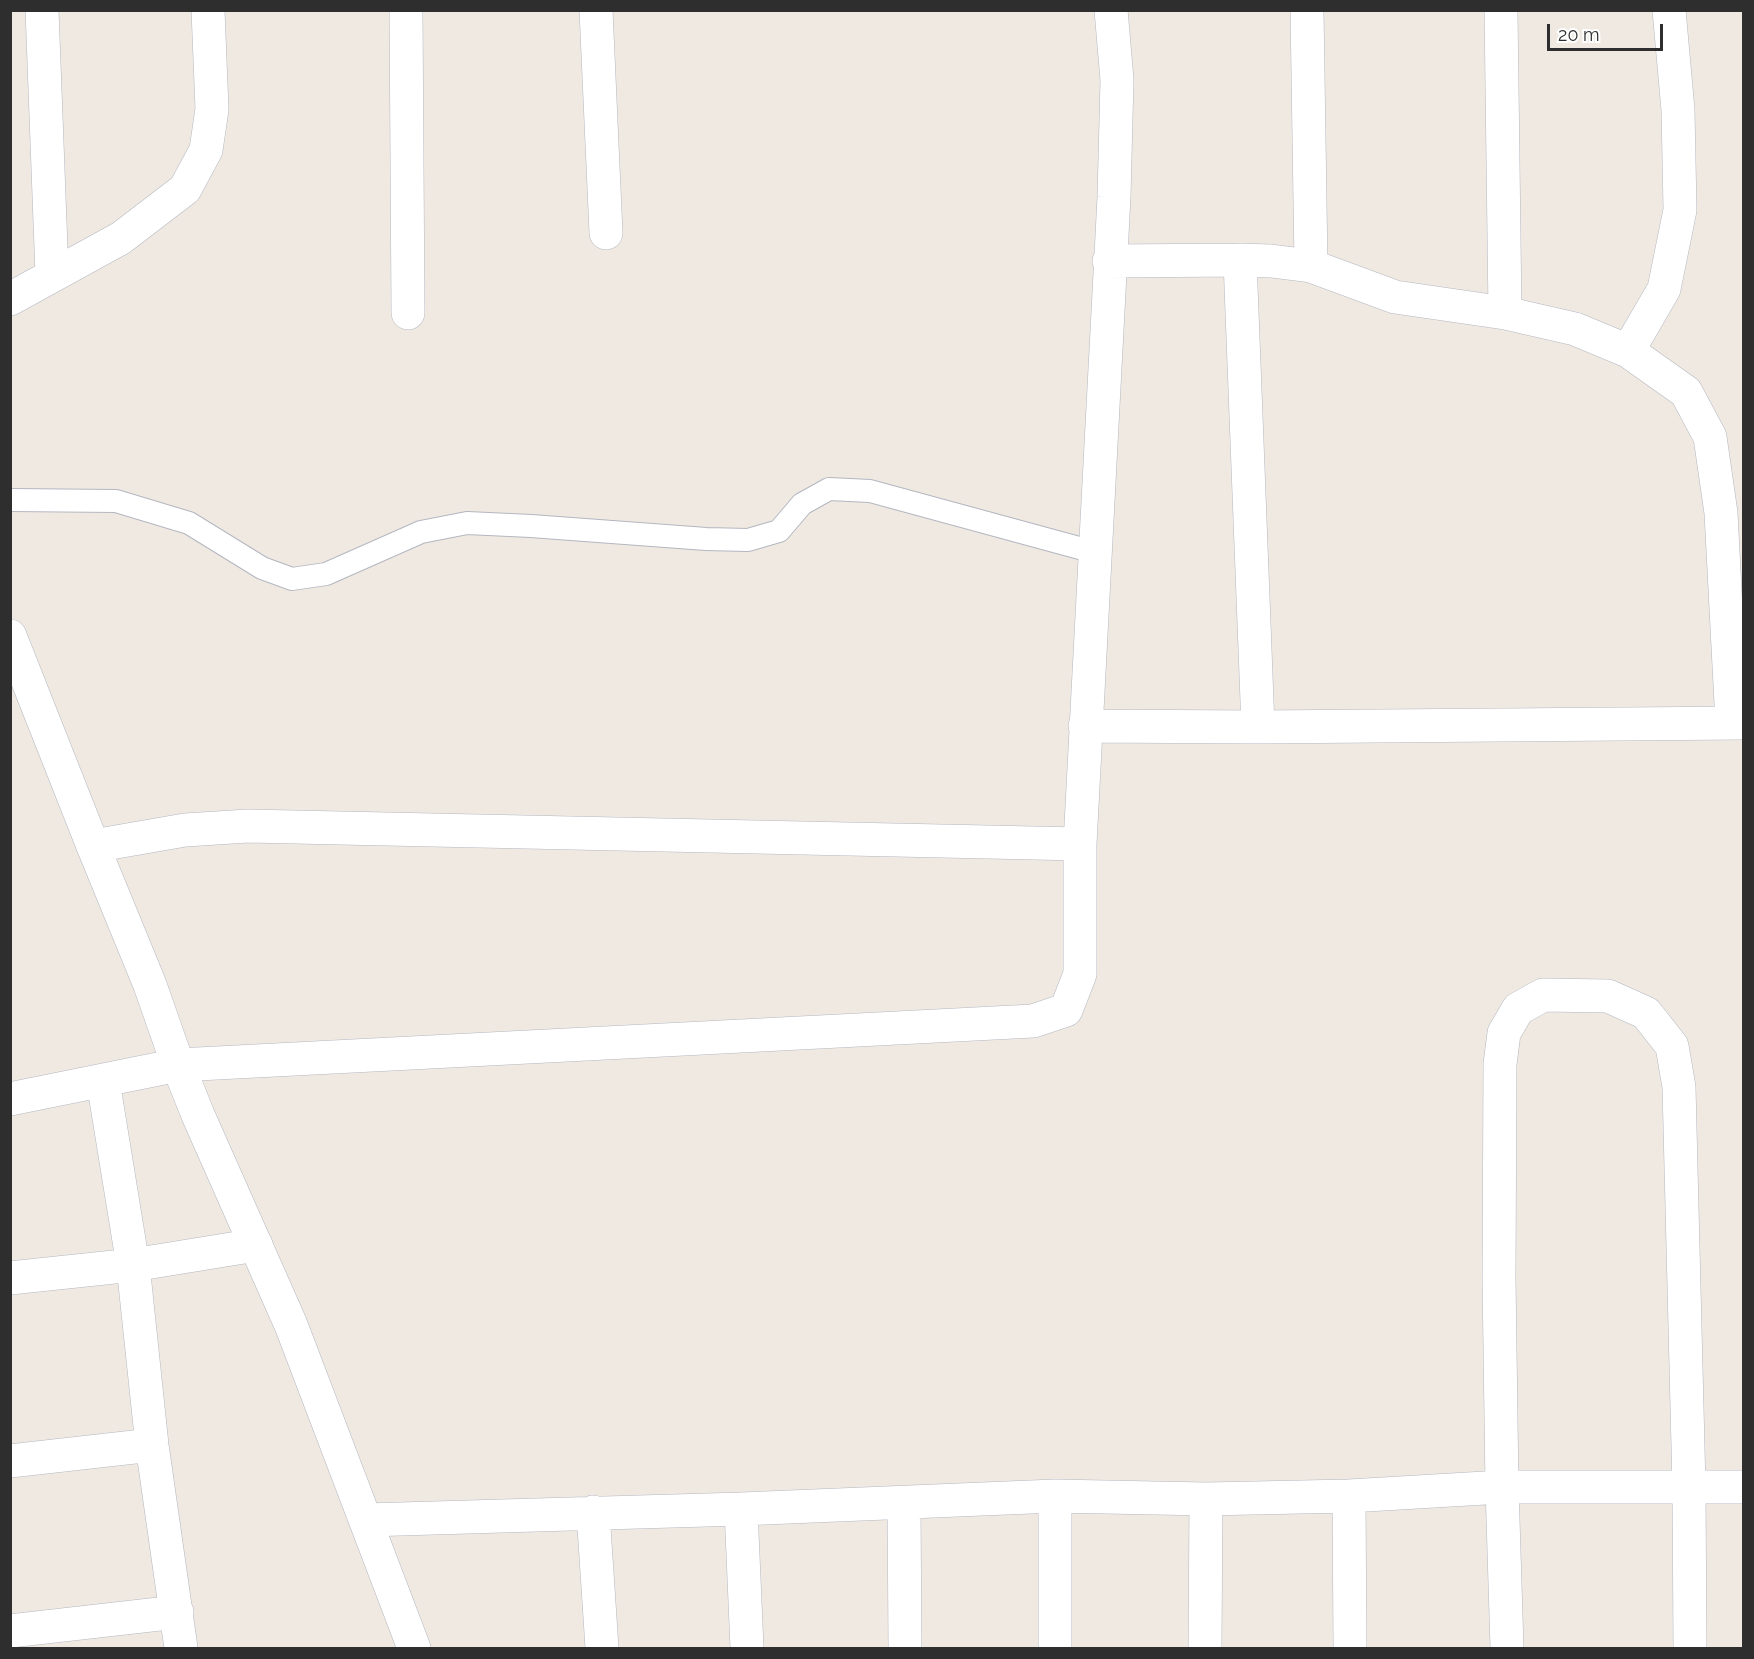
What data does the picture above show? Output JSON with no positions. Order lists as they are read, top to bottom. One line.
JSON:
{"scale_bar":"20 m"}
